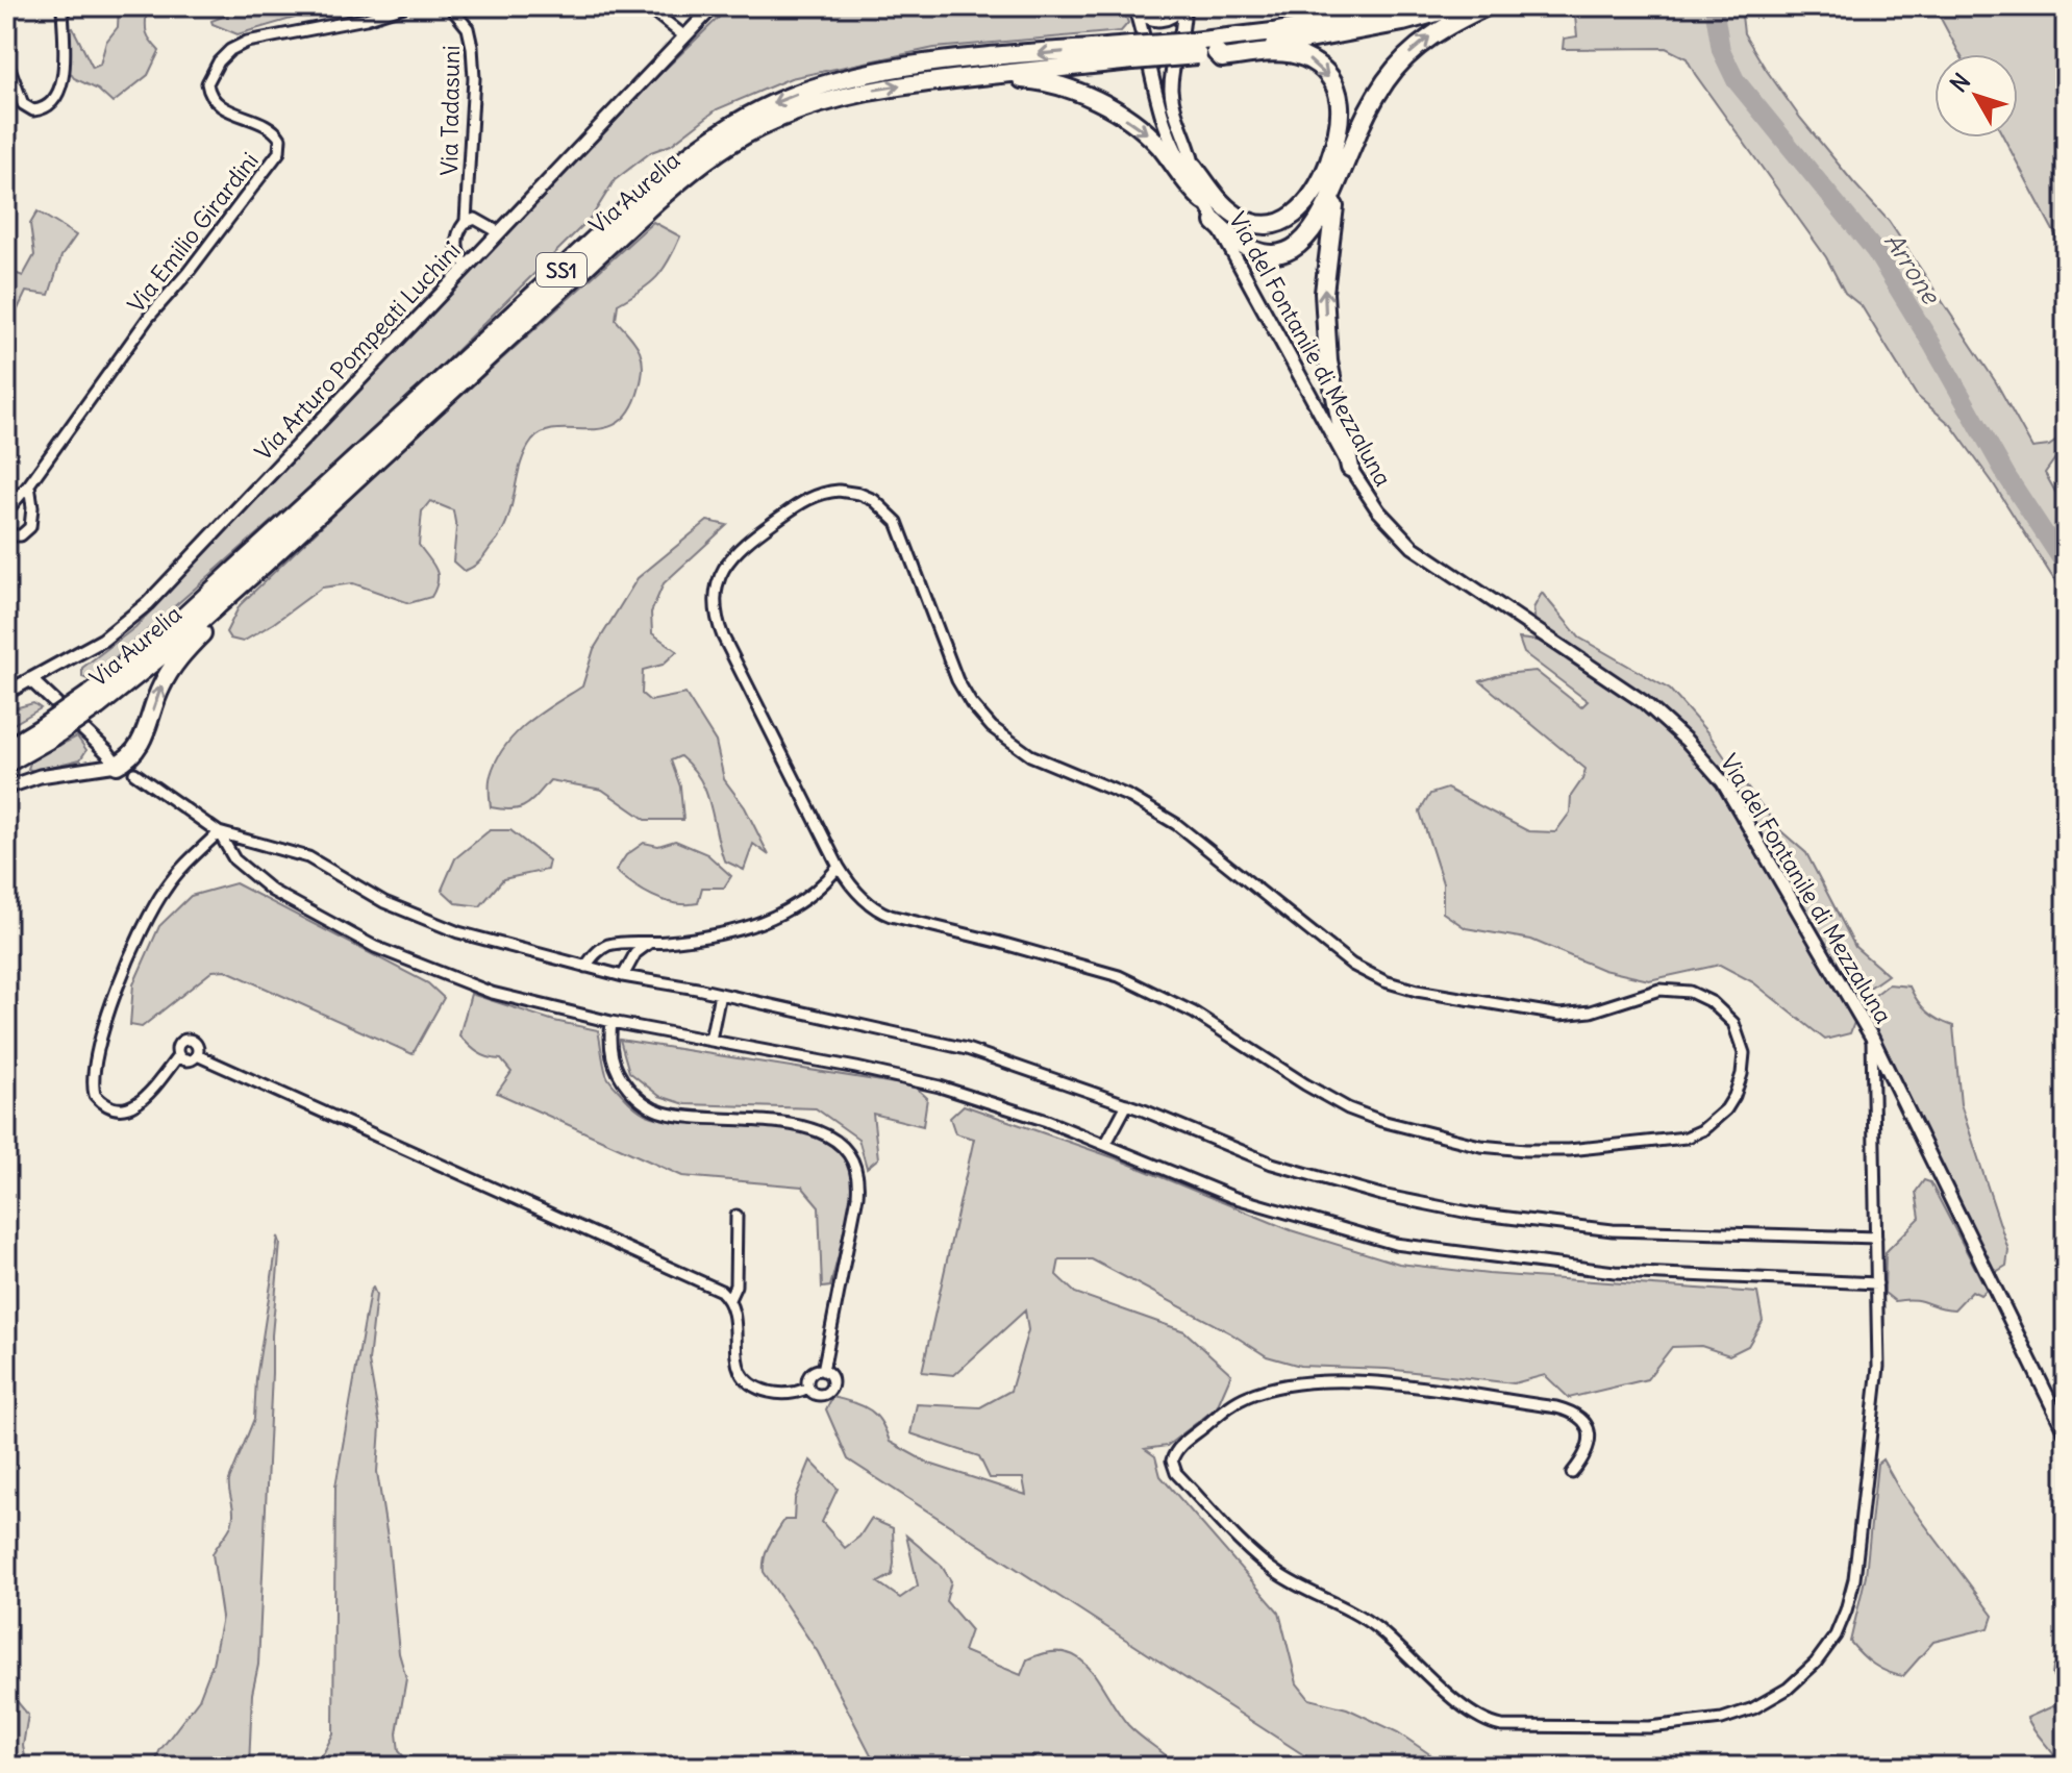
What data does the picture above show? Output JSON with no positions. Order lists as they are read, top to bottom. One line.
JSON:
{"streets":{"highway":["Via Aurelia","SS1"],"street":["Via Tadasuni","Via Emilio Girardini","Via del Fontanile di Mezzaluna","Via Arturo Pompeati Luchini"]},"crossings":[["Via Tadasuni","Via Arturo Pompeati Luchini"]],"water":["Arrone"],"north":"top left"}
